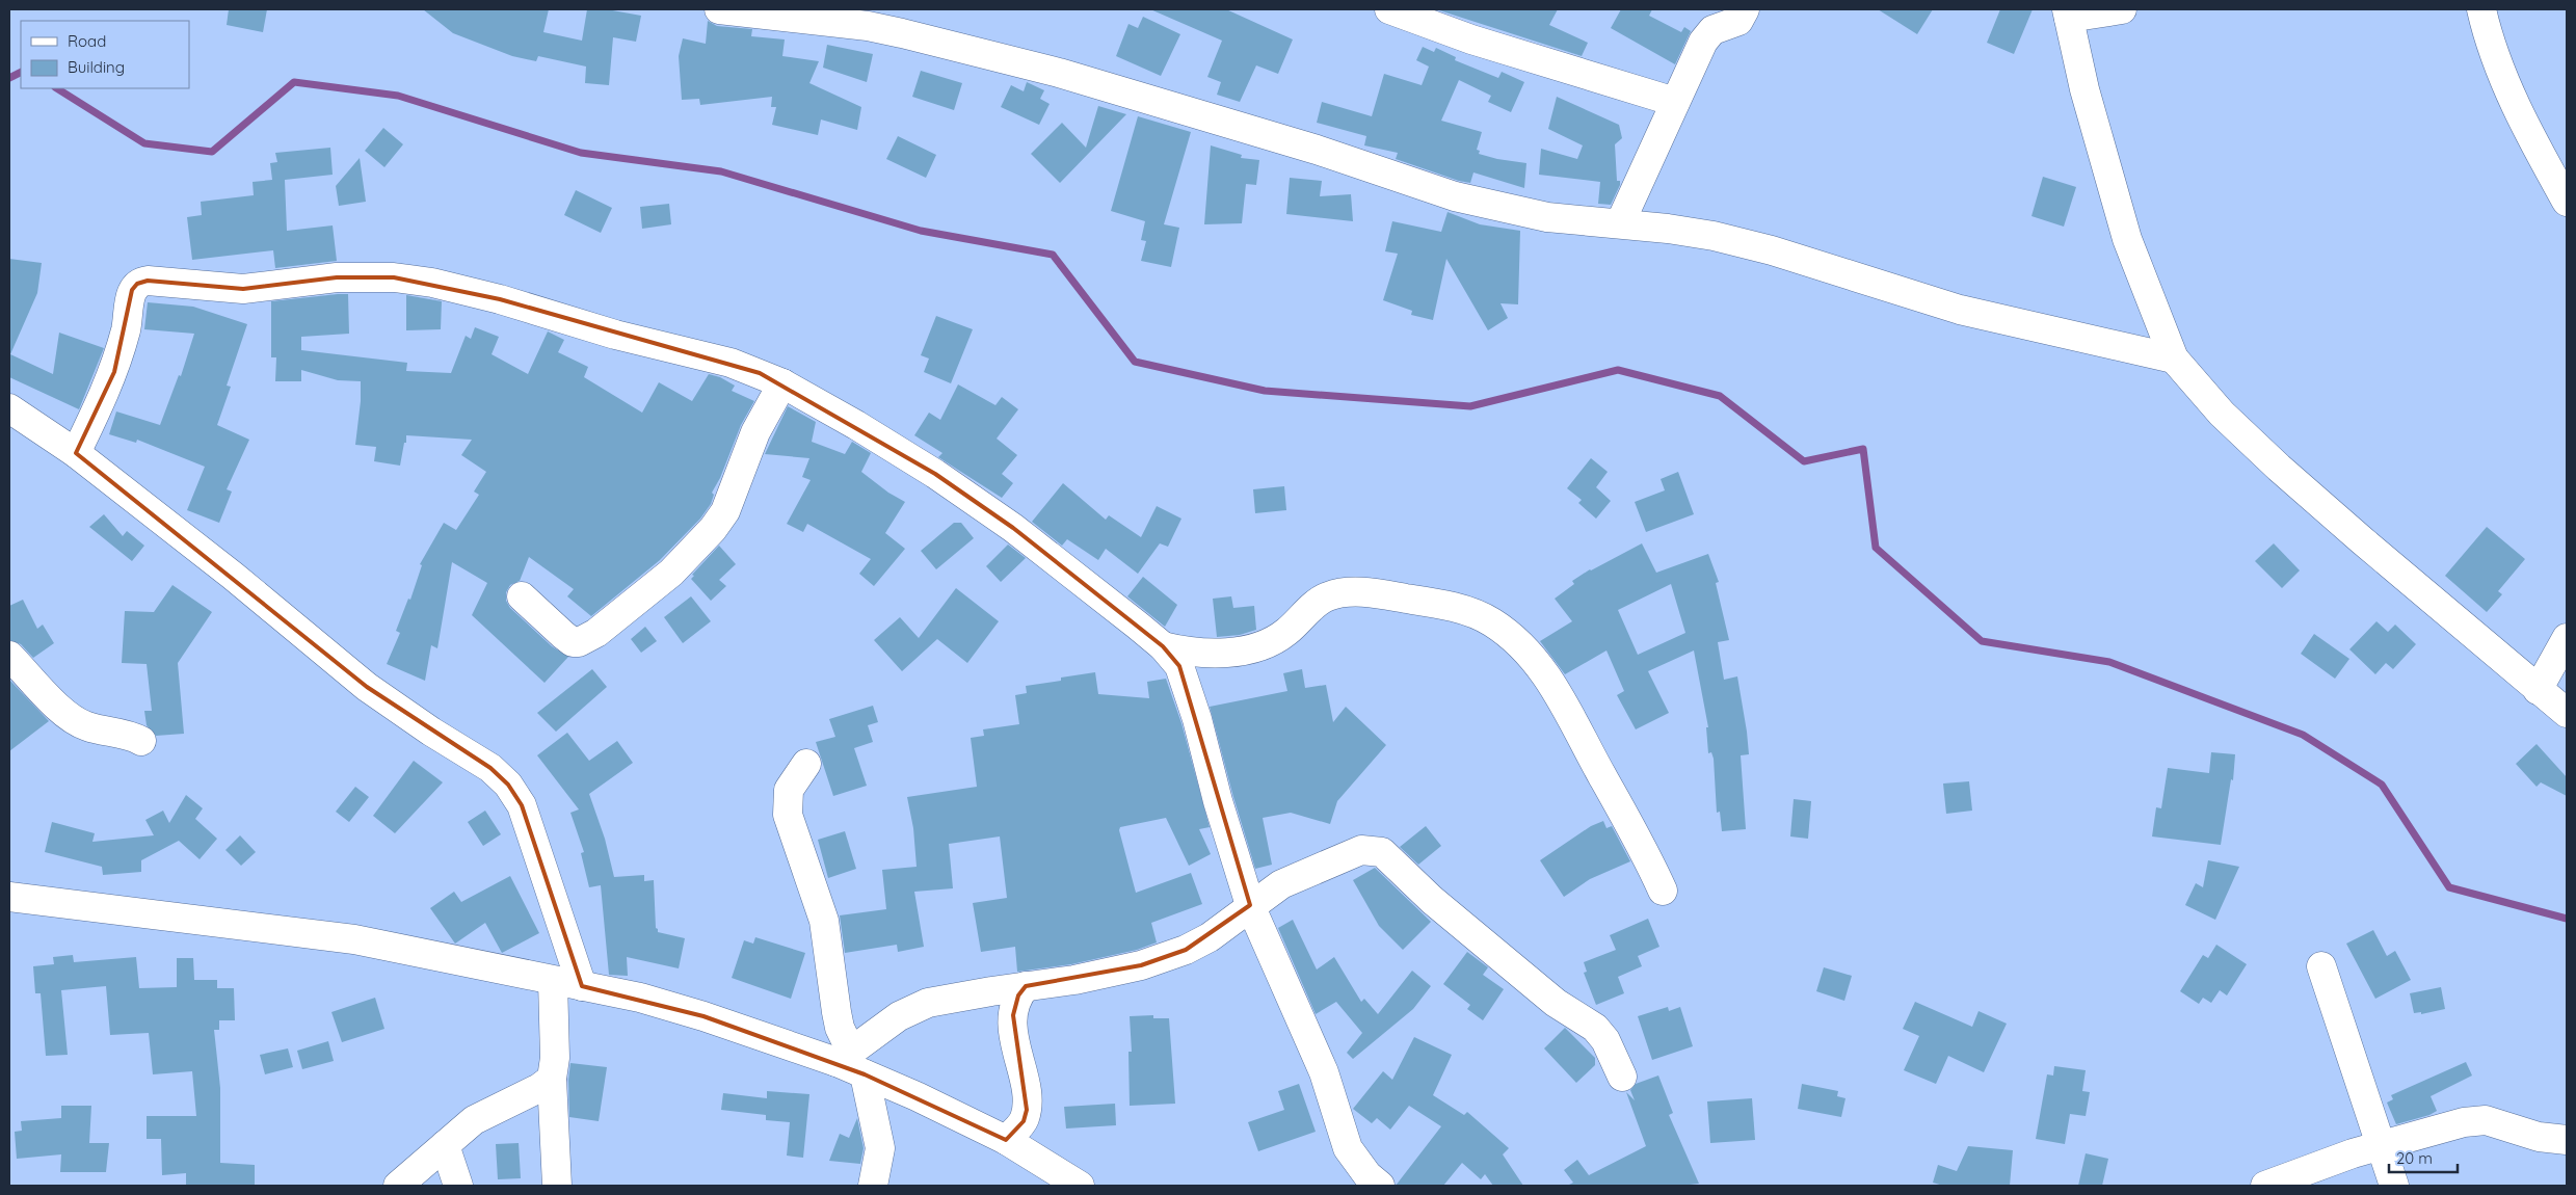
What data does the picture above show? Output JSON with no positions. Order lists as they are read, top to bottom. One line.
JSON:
{"legend":["Road","Building"],"scale_bar":"20 m"}
